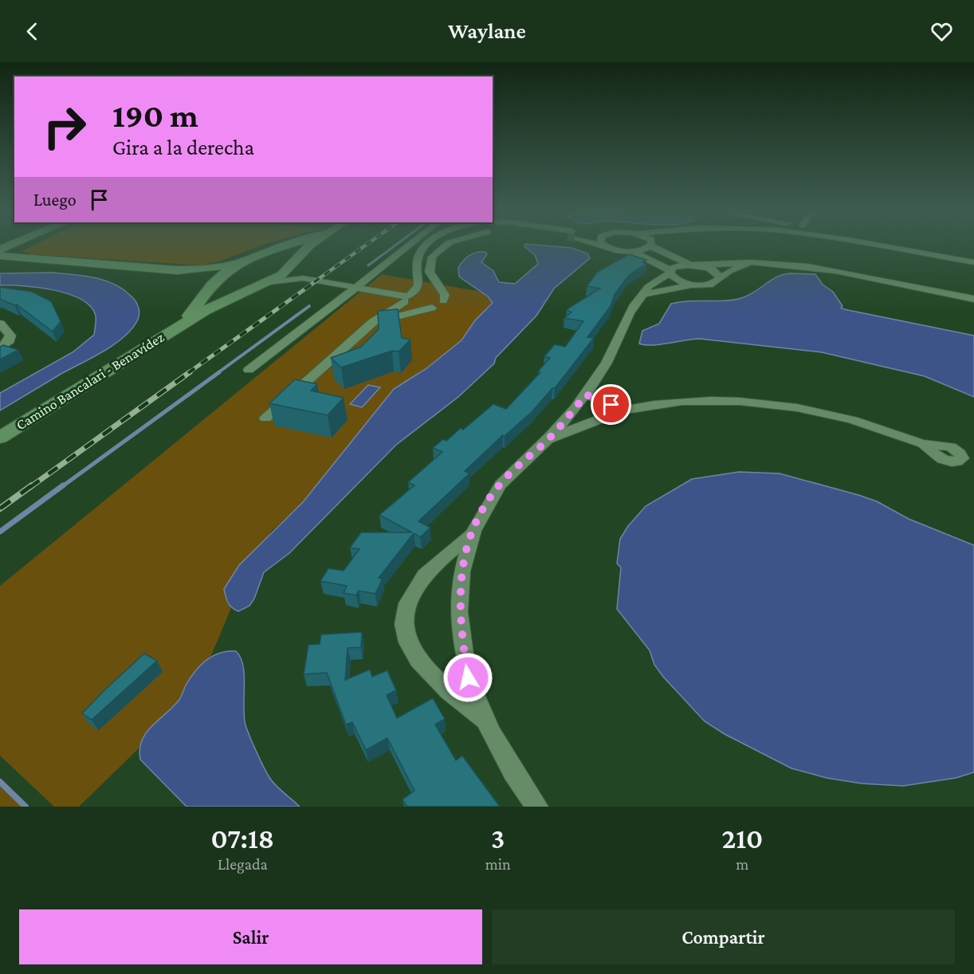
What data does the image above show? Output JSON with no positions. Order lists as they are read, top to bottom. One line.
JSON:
{"streets":{"main road":["Camino Bancalari - Benavídez"]},"page":{"header":"Waylane","turn":["190 m","Gira a la derecha"],"then":"Luego","eta":["07:18","Llegada","3","min","210","m"],"buttons":["Salir","Compartir"]}}
